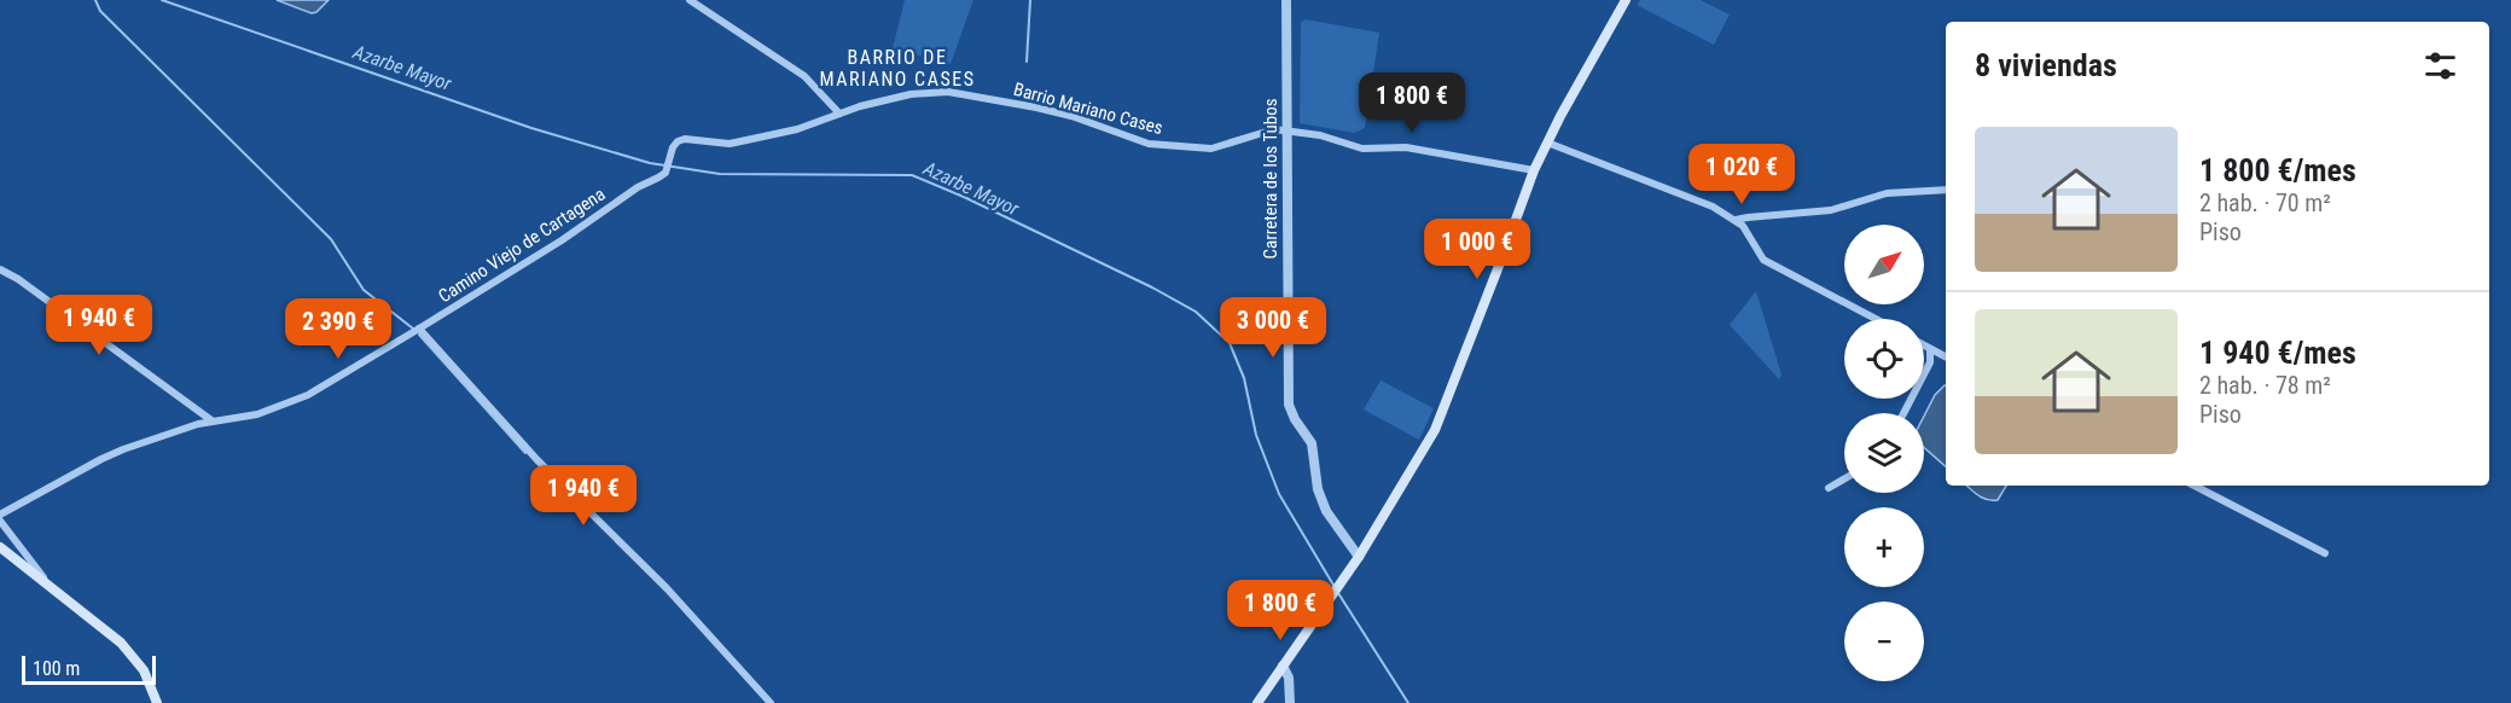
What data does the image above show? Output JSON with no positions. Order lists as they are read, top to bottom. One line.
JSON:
{"streets":{"street":["Barrio Mariano Cases","Carretera de los Tubos","Camino Viejo de Cartagena"]},"crossings":[["Barrio Mariano Cases","Carretera de los Tubos"],["Barrio Mariano Cases","Camino Viejo de Cartagena"]],"districts":["BARRIO DE MARIANO CASES"],"water":["Azarbe Mayor"],"scale_bar":"100 m","north":"top right","page":{"heading":"8 viviendas","price":["1 800 €","1 020 €","1 000 €","1 940 €","3 000 €","2 390 €","1 940 €","1 800 €"],"list":[{"name":"1 800 €/mes","note":"2 hab. · 70 m² · Piso"},{"name":"1 940 €/mes","note":"2 hab. · 78 m² · Piso"}],"map_buttons":["+","−"],"scale":"100 m"}}
